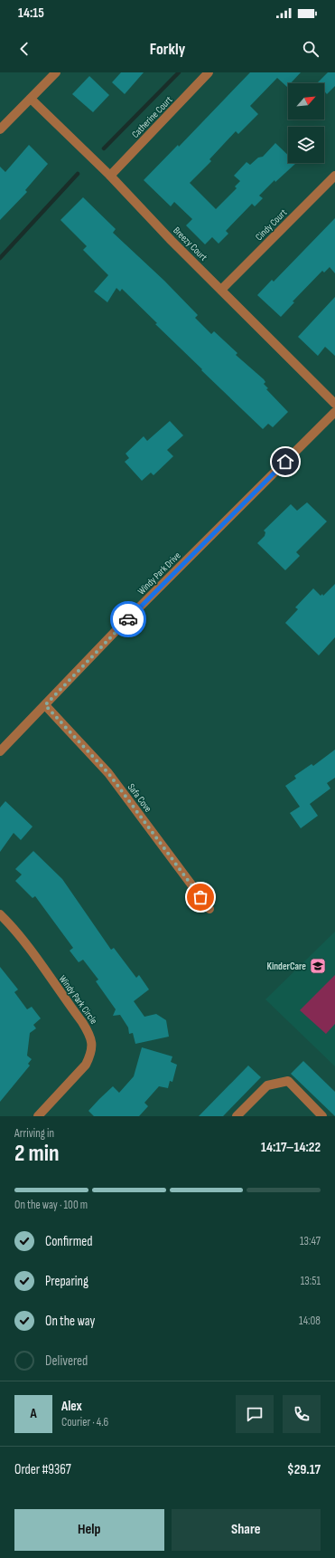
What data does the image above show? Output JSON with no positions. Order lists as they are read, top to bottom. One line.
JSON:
{"streets":{"street":["Catherine Court","Cindy Court","Breezy Court","Windy Park Drive","Safa Cove","Windy Park Circle"]},"crossings":[["Catherine Court","Breezy Court"],["Cindy Court","Breezy Court"],["Windy Park Drive","Safa Cove"]],"places":{"school or university":["KinderCare"]},"north":"top right","page":{"status":"14:15","header":"Forkly","heading":["2 min","Arriving in","14:17–14:22"],"panel":["Alex","Courier · 4.6","Order #9367","$29.17"],"bar":"On the way · 100 m","list":[["Confirmed","13:47"],["Preparing","13:51"],["On the way","14:08"],"Delivered"],"round":"A","buttons":["Help","Share"]}}
